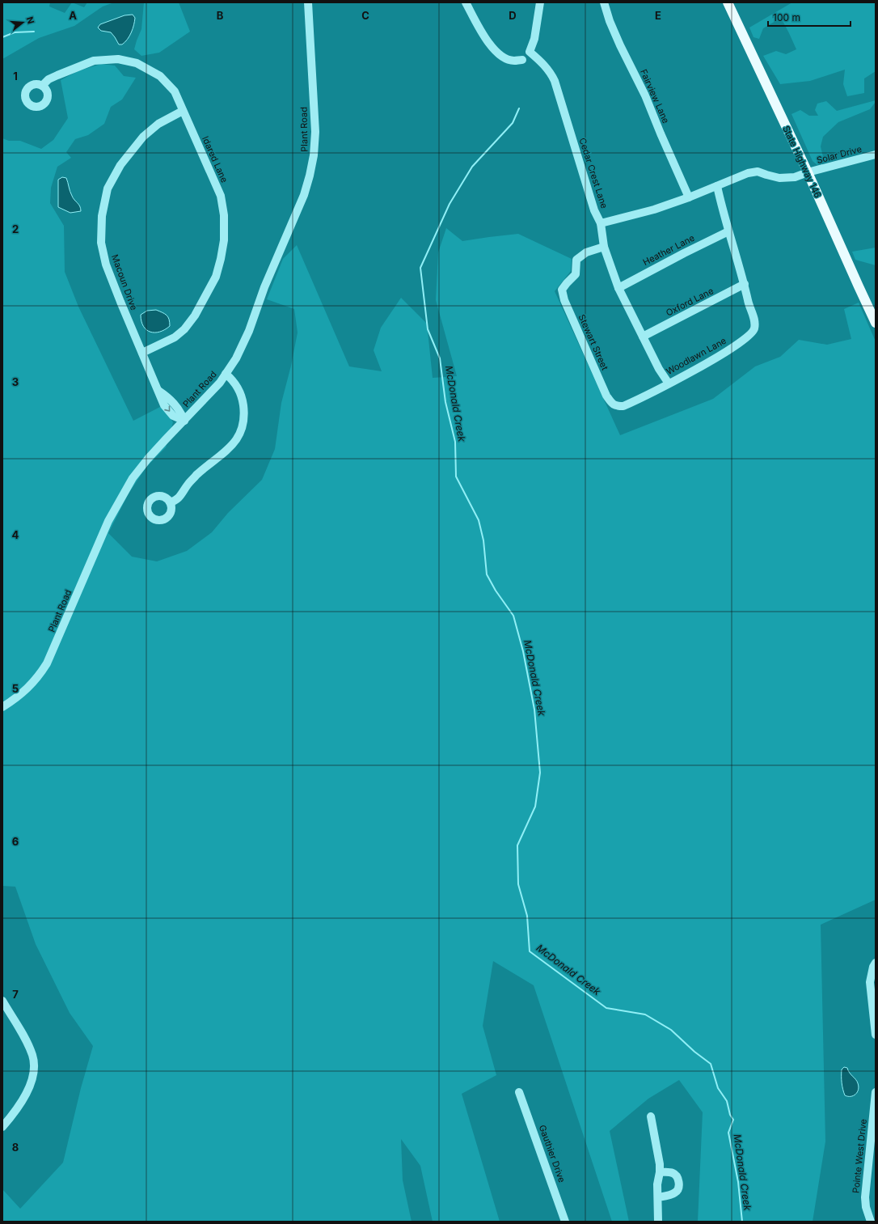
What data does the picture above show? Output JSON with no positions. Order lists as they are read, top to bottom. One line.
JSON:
{"streets":{"main road":["State Highway 146"],"street":["Fairview Lane","Plant Road","Solar Drive","Idared Lane","Cedar Crest Lane","Heather Lane","Macoun Drive","Oxford Lane","Stewart Street","Woodlawn Lane","Gauthier Drive","Pointe West Drive"]},"crossings":[["Fairview Lane","Cedar Crest Lane"],["Plant Road","Macoun Drive"],["Solar Drive","State Highway 146"],["Solar Drive","Cedar Crest Lane"],["Idared Lane","Macoun Drive"],["State Highway 146","Cedar Crest Lane"],["Cedar Crest Lane","Woodlawn Lane"],["Heather Lane","Woodlawn Lane"],["Oxford Lane","Woodlawn Lane"],["Stewart Street","Woodlawn Lane"]],"water":["McDonald Creek"],"scale_bar":"100 m","north":"right","grid":{"columns":["A","B","C","D","E"],"rows":["1","2","3","4","5","6","7","8"]}}
